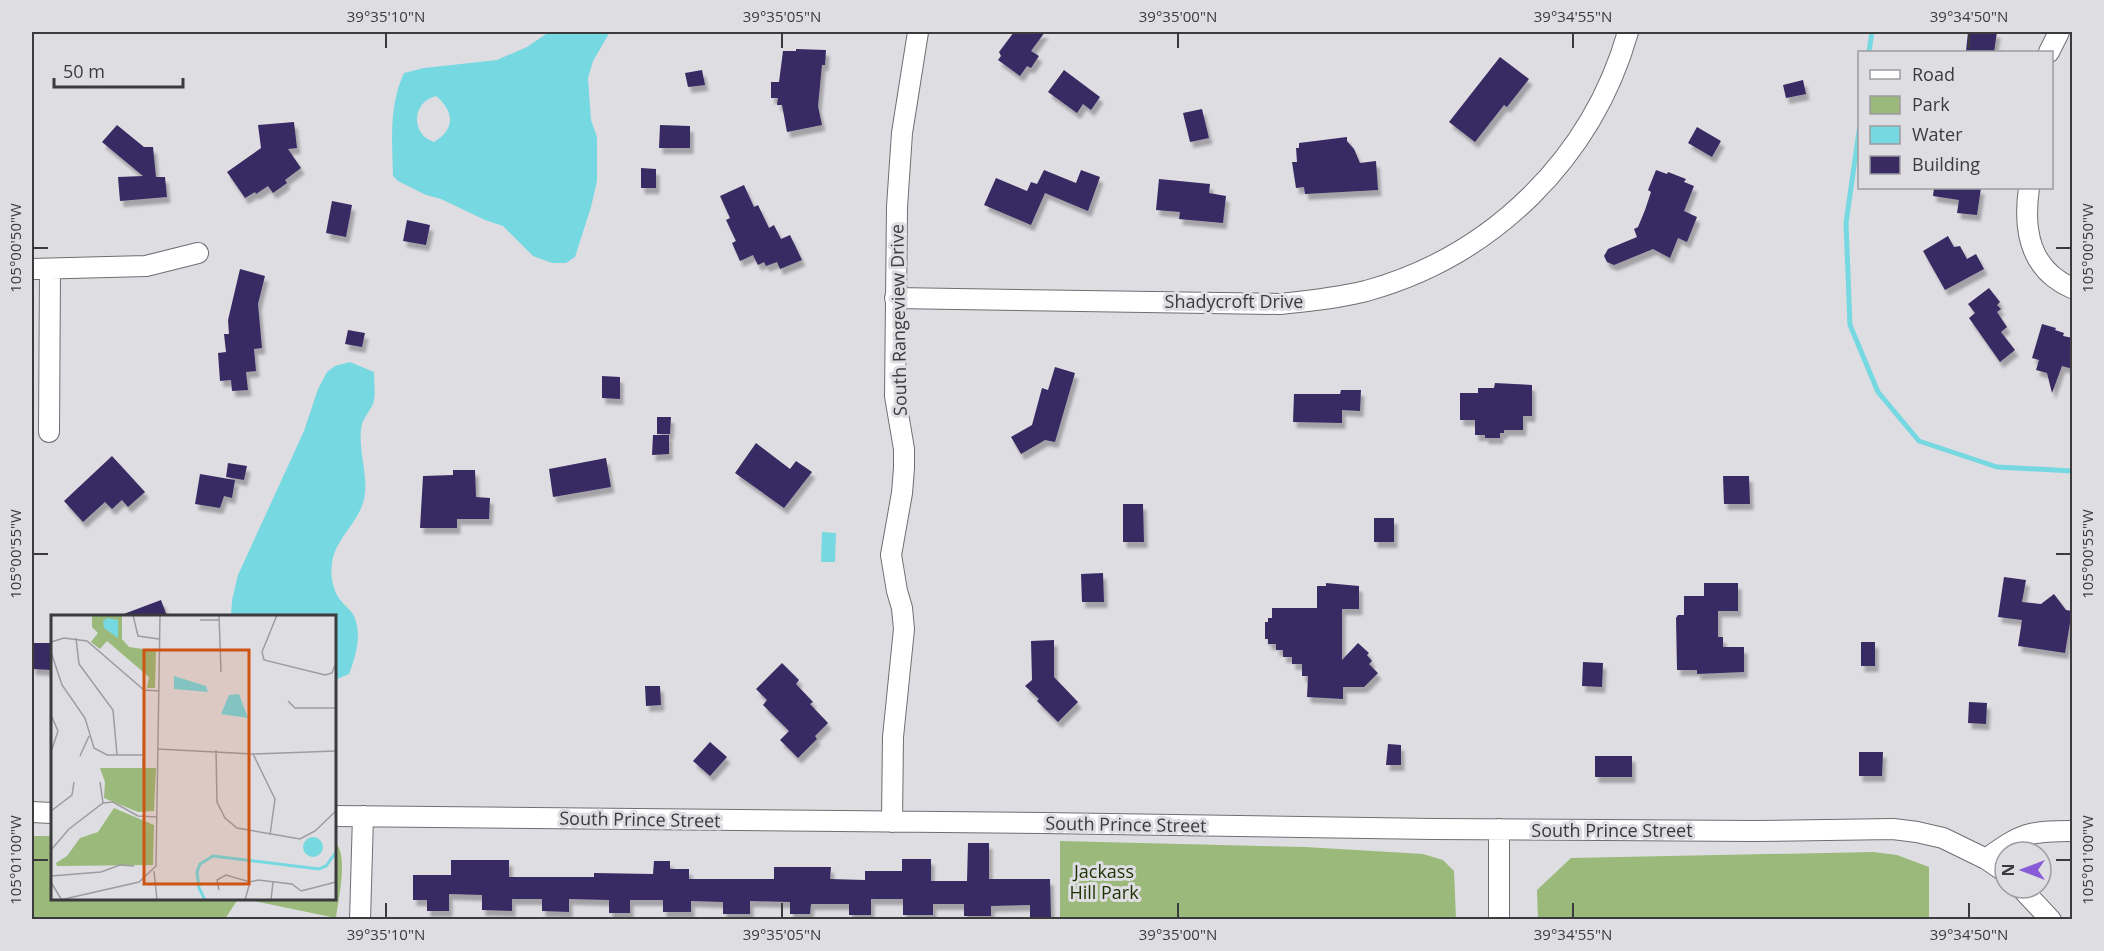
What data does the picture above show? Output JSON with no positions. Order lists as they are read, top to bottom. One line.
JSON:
{"streets":{"street":["Shadycroft Drive","South Rangeview Drive","South Prince Street"]},"crossings":[["Shadycroft Drive","South Rangeview Drive"],["South Rangeview Drive","South Prince Street"]],"parks":["Jackass Hill Park"],"legend":["Road","Park","Water","Building"],"scale_bar":"50 m","north":"left","coordinates":["39°35'10\"N","39°35'05\"N","39°35'00\"N","39°34'55\"N","39°34'50\"N","105°00'50\"W","105°00'55\"W","105°01'00\"W"]}
